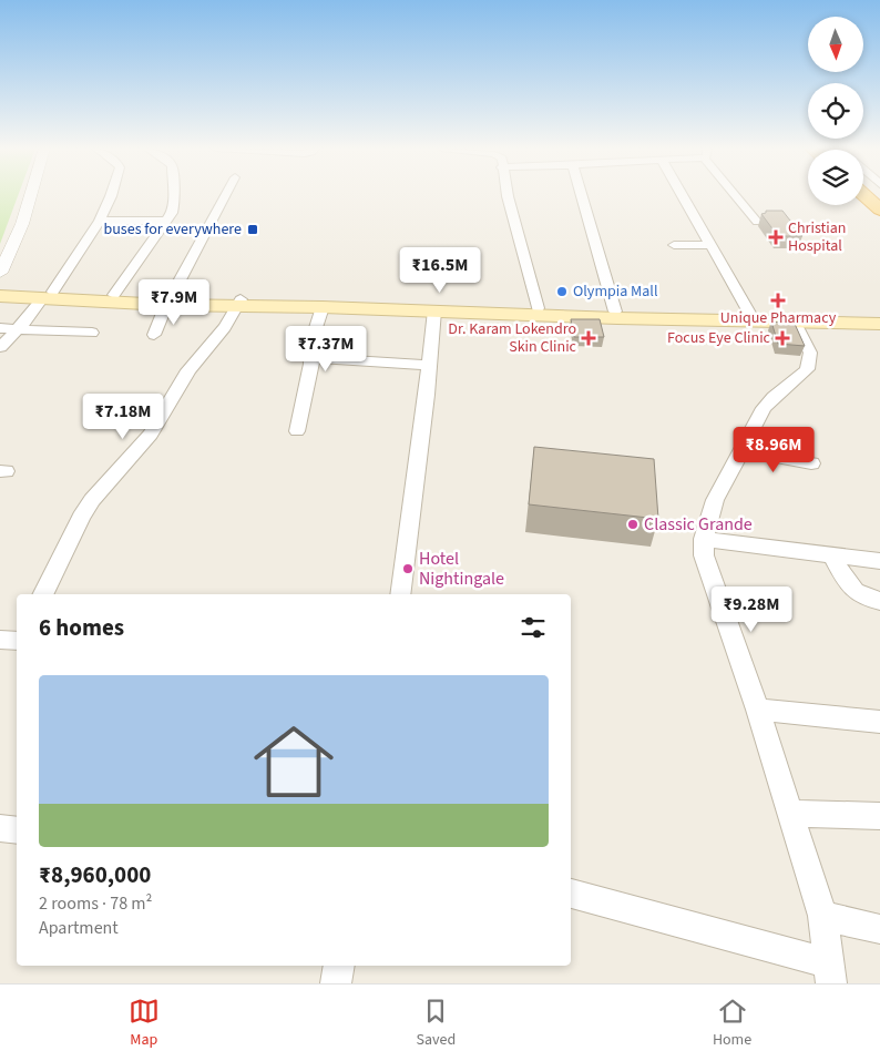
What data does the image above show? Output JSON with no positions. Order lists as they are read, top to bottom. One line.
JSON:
{"places":{"transit":["buses for everywhere"],"health":["Christian Hospital","Unique Pharmacy","Dr. Karam Lokendro Skin Clinic","Focus Eye Clinic"],"other":["Olympia Mall","Classic Grande","Hotel Nightingale"]},"north":"bottom","page":{"price":["₹16.5M","₹7.9M","₹7.37M","₹7.18M","₹8.96M","₹9.28M"],"heading":"6 homes","list":[{"name":"₹8,960,000","note":"2 rooms · 78 m² · Apartment"}],"tabs":["Map","Saved","Home"]}}
